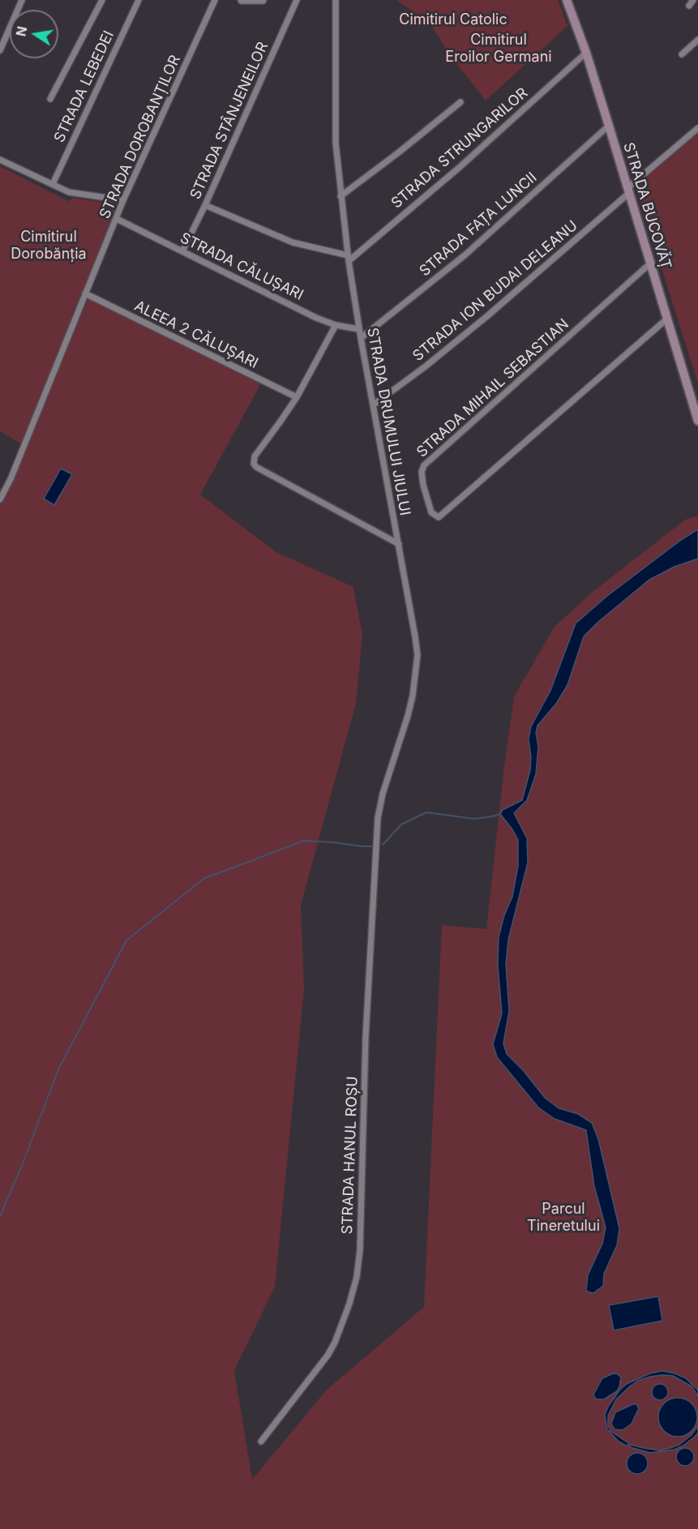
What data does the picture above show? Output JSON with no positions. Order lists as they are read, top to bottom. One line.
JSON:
{"streets":{"main road":["STRADA BUCOVĂȚ"],"street":["STRADA LEBEDEI","STRADA STÂNJENEILOR","STRADA DOROBANȚILOR","STRADA STRUNGARILOR","STRADA FAȚA LUNCII","STRADA CĂLUȘARI","STRADA ION BUDAI DELEANU","ALEEA 2 CĂLUȘARI","STRADA MIHAIL SEBASTIAN","STRADA DRUMULUI JIULUI","STRADA HANUL ROȘU"]},"crossings":[["STRADA STÂNJENEILOR","STRADA CĂLUȘARI"],["STRADA DOROBANȚILOR","STRADA CĂLUȘARI"],["STRADA DOROBANȚILOR","ALEEA 2 CĂLUȘARI"],["STRADA STRUNGARILOR","STRADA BUCOVĂȚ"],["STRADA STRUNGARILOR","STRADA DRUMULUI JIULUI"],["STRADA BUCOVĂȚ","STRADA FAȚA LUNCII"],["STRADA BUCOVĂȚ","STRADA ION BUDAI DELEANU"],["STRADA BUCOVĂȚ","STRADA MIHAIL SEBASTIAN"],["STRADA FAȚA LUNCII","STRADA DRUMULUI JIULUI"],["STRADA CĂLUȘARI","STRADA DRUMULUI JIULUI"],["STRADA ION BUDAI DELEANU","STRADA DRUMULUI JIULUI"],["STRADA DRUMULUI JIULUI","STRADA HANUL ROȘU"]],"parks":["Cimitirul Catolic","Cimitirul Eroilor Germani","Cimitirul Dorobănția","Parcul Tineretului"],"north":"left"}
